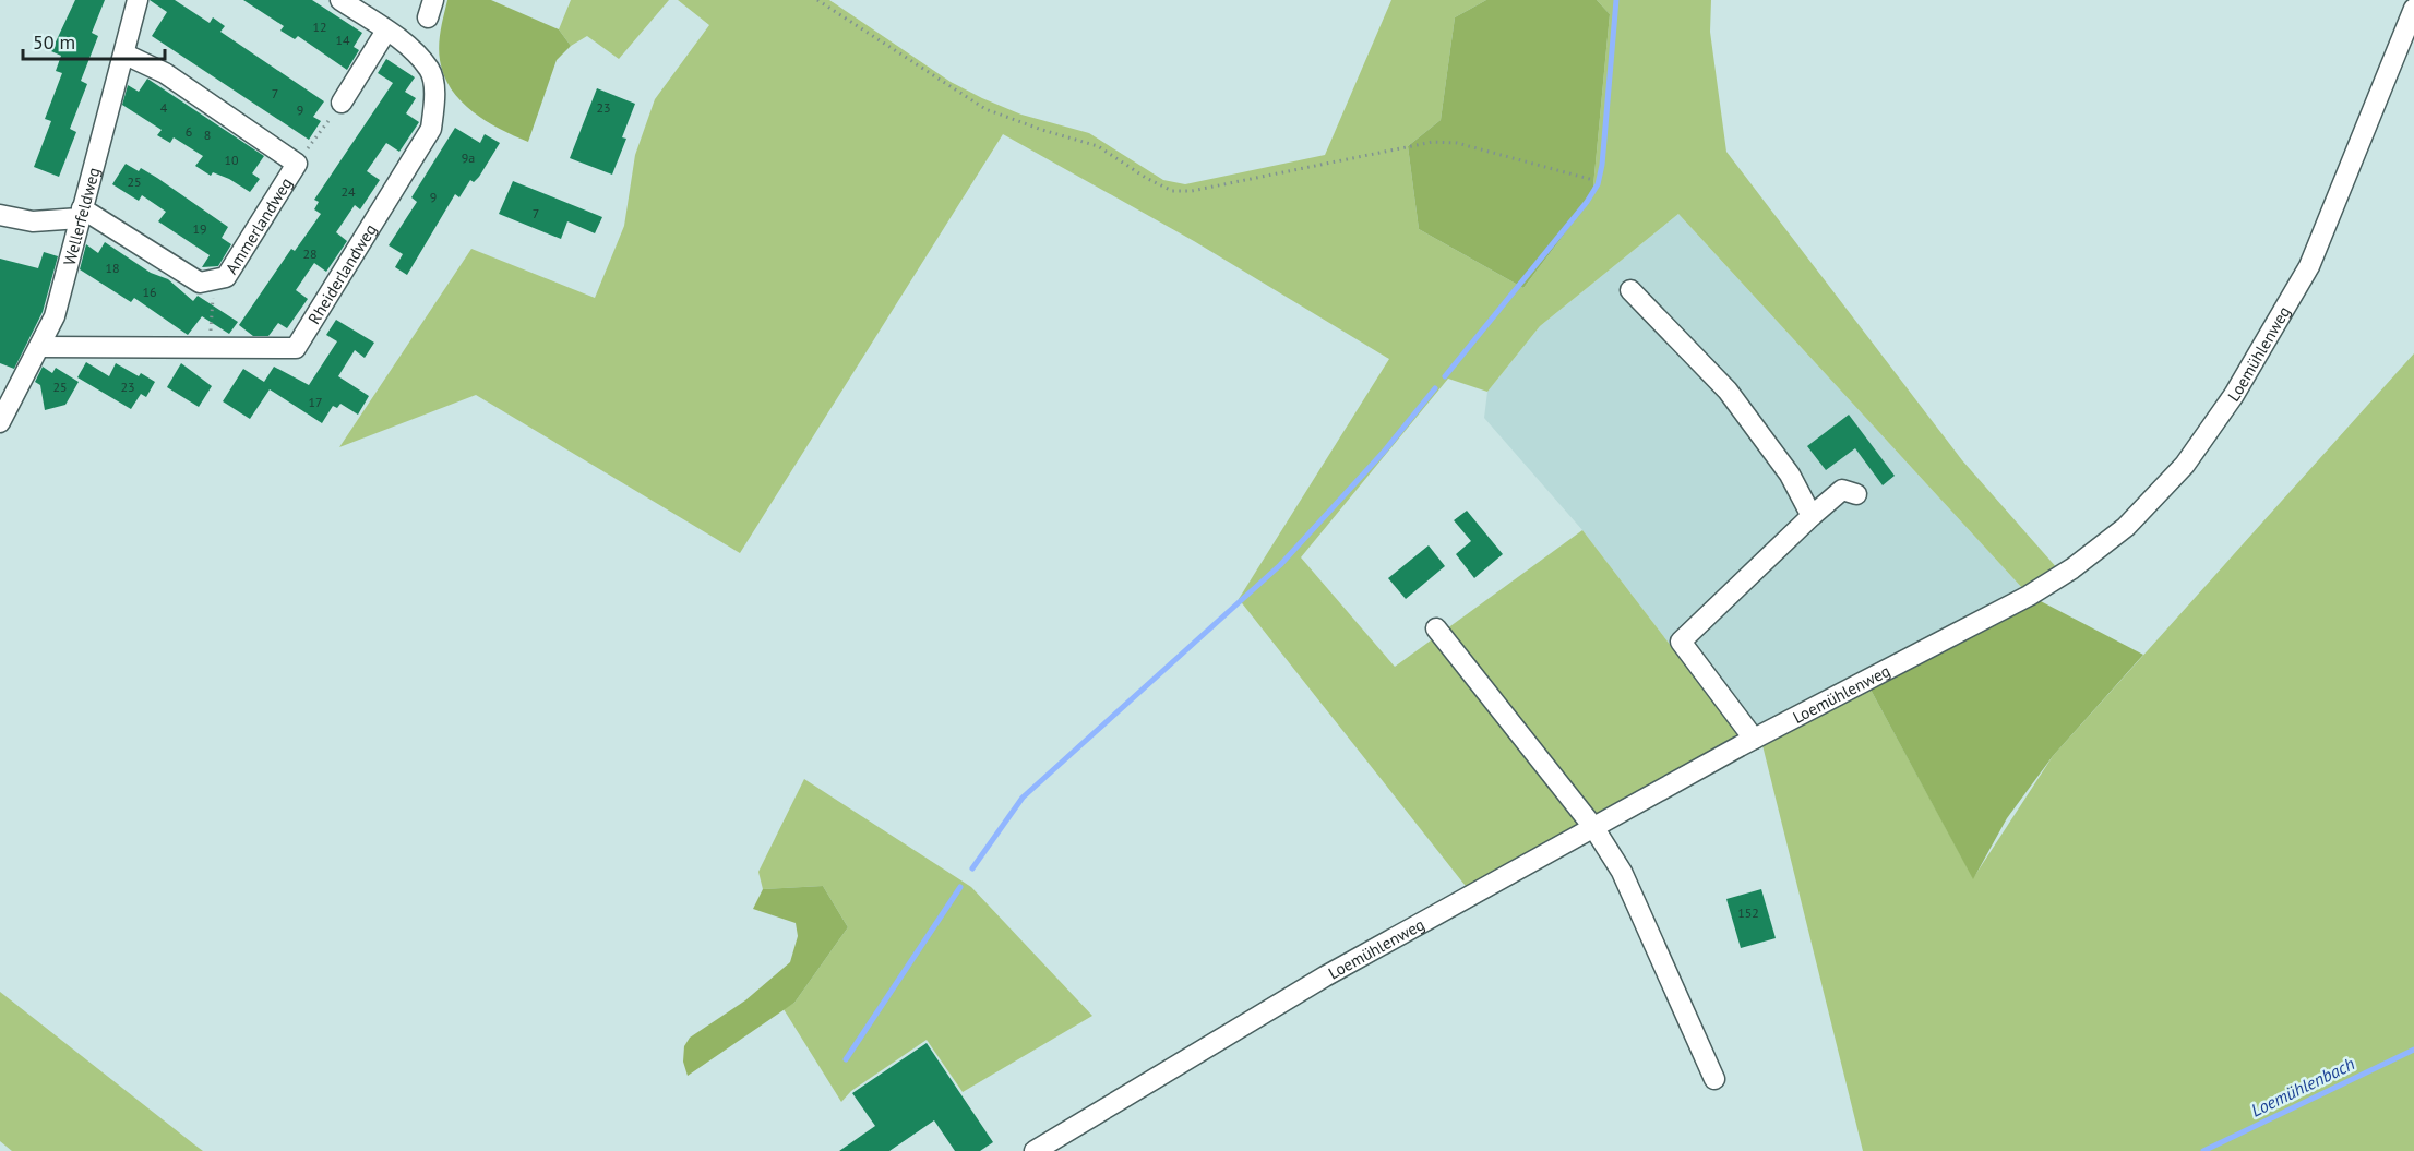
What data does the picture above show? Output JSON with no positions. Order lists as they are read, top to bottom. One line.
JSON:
{"streets":{"street":["Wellerfeldweg","Ammerlandweg","Rheiderlandweg","Loemühlenweg"]},"crossings":[["Wellerfeldweg","Ammerlandweg"],["Wellerfeldweg","Rheiderlandweg"]],"water":["Loemühlenbach"],"house_numbers":["12","14","7","4","23","9","6","8","9a","10","25","24","9","7","19","28","18","16","25","23","17","152"],"scale_bar":"50 m"}
